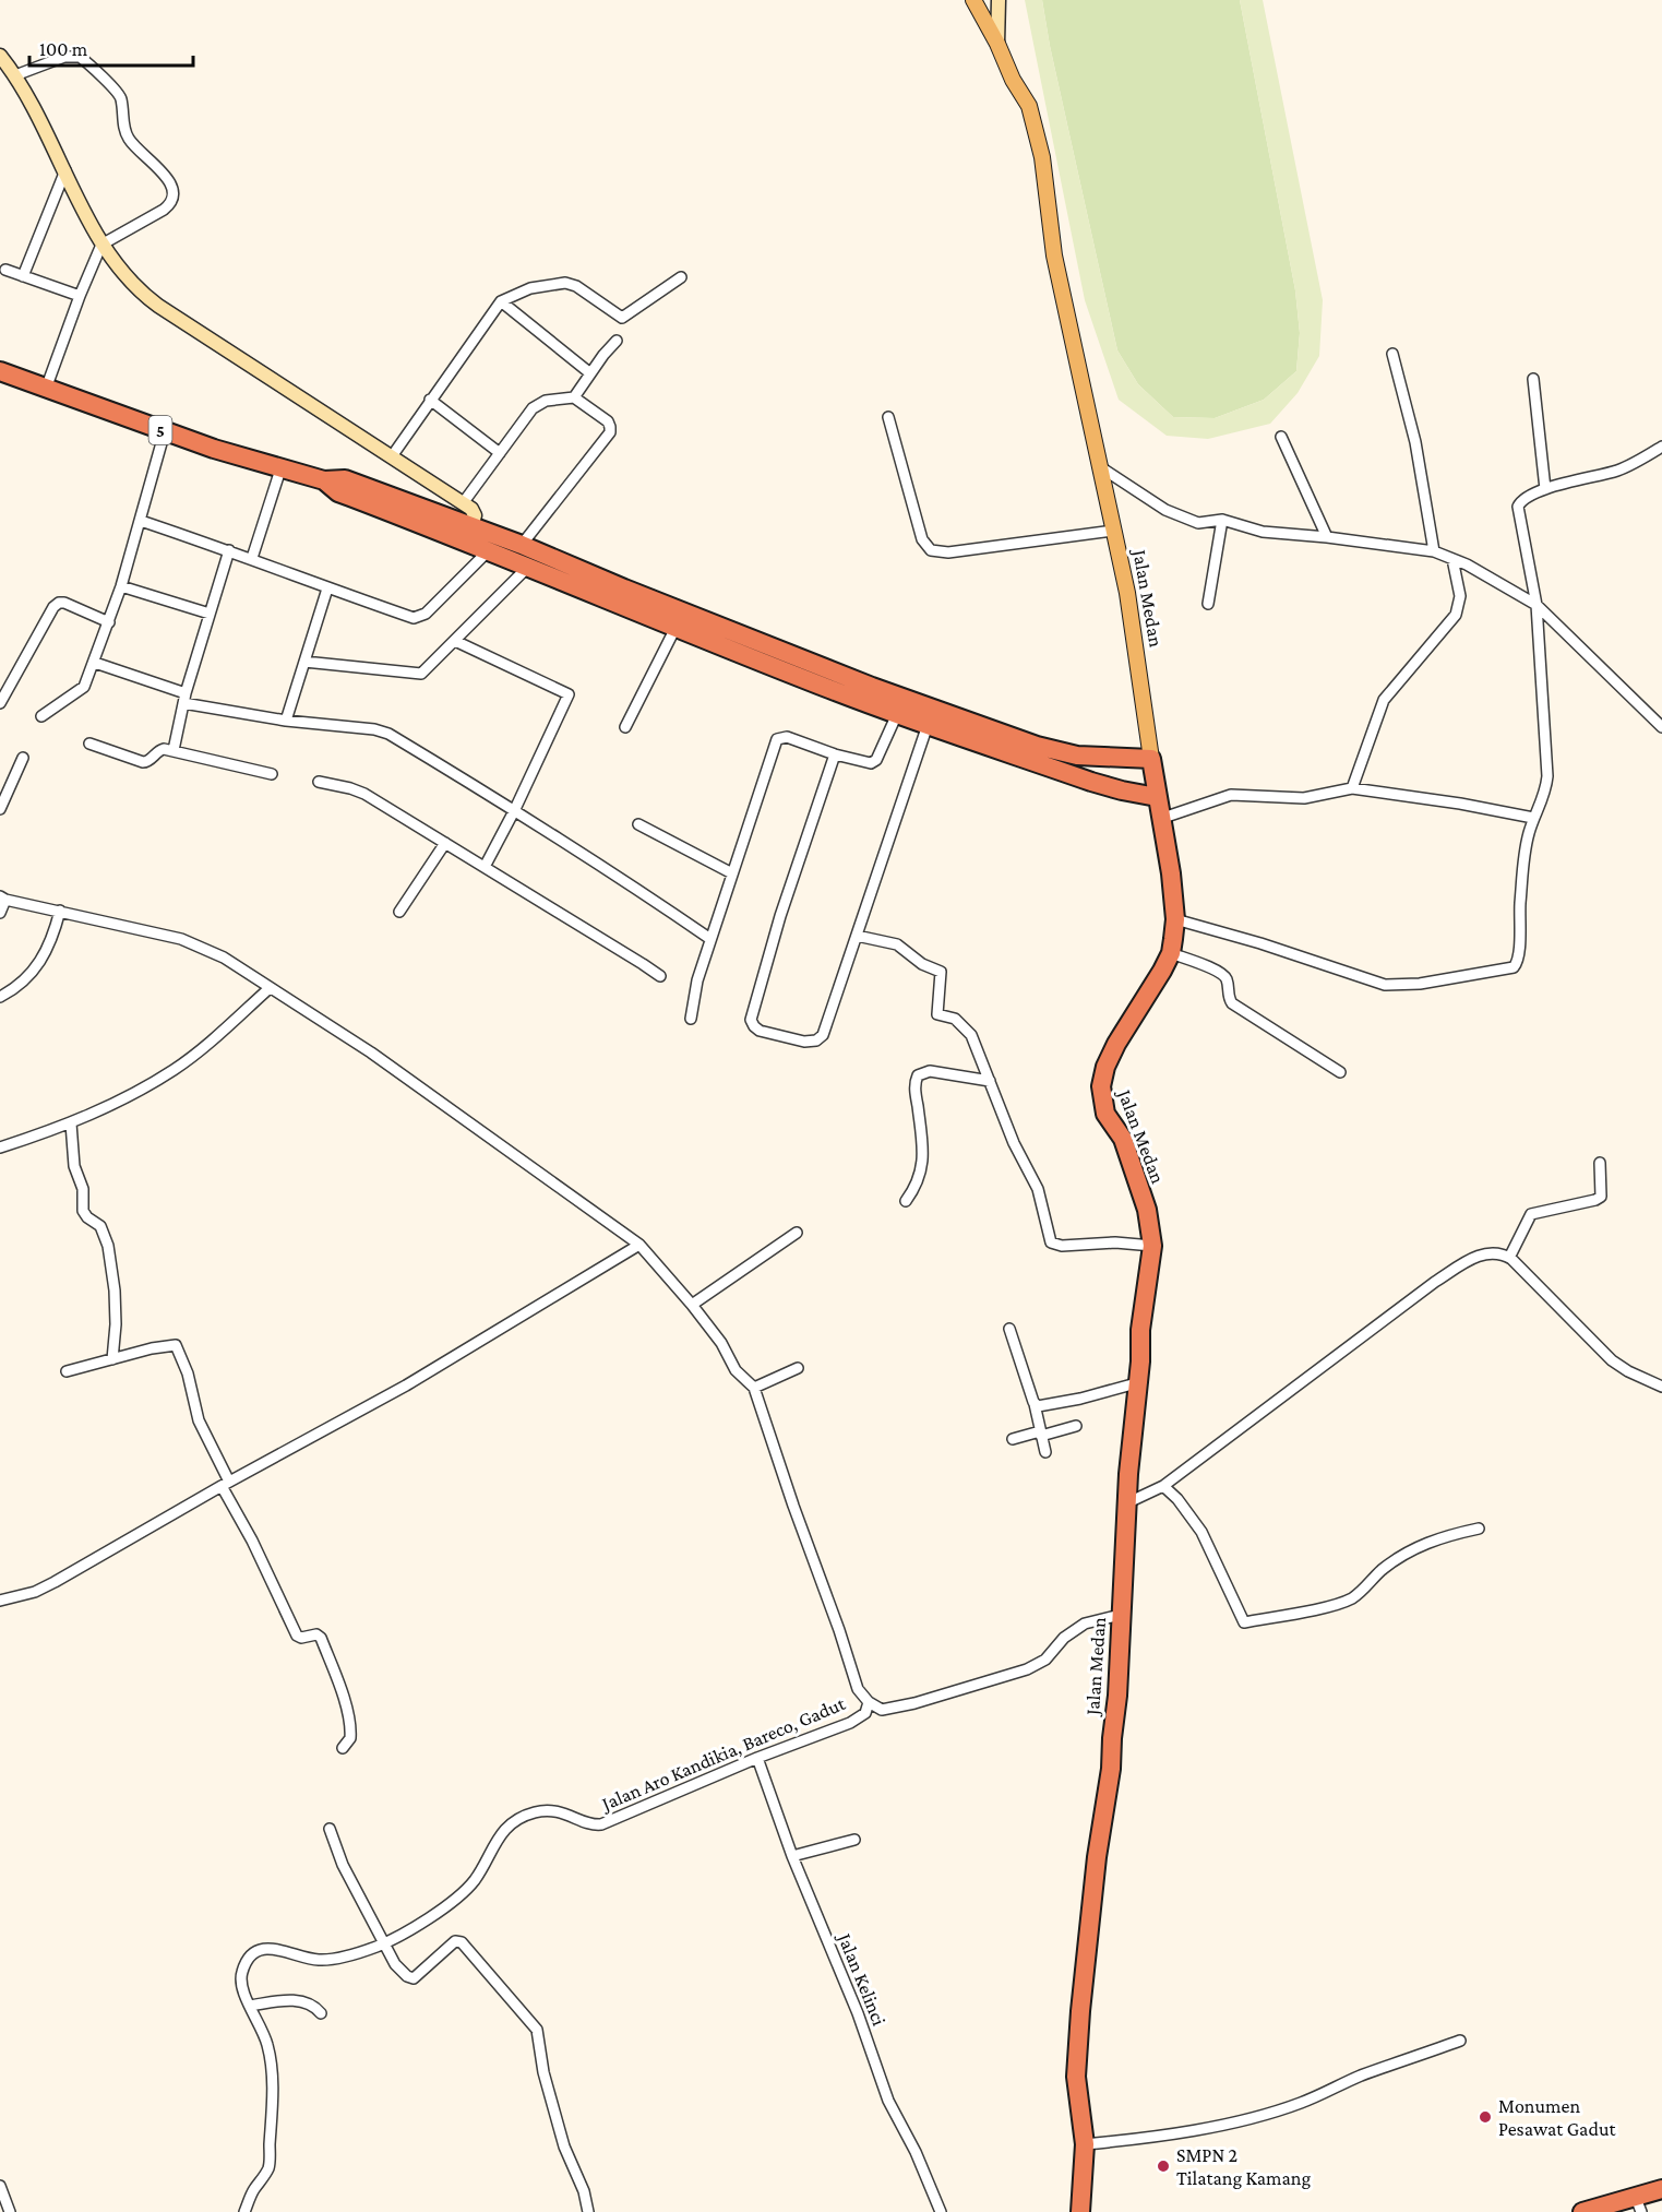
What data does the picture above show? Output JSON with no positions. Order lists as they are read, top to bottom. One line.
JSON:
{"streets":{"highway":["5","Jalan Medan"],"street":["Jalan Aro Kandikia, Bareco, Gadut","Jalan Kelinci"]},"crossings":[["Jalan Aro Kandikia, Bareco, Gadut","Jalan Kelinci"]],"places":["Monumen Pesawat Gadut","SMPN 2 Tilatang Kamang"],"scale_bar":"100 m"}
